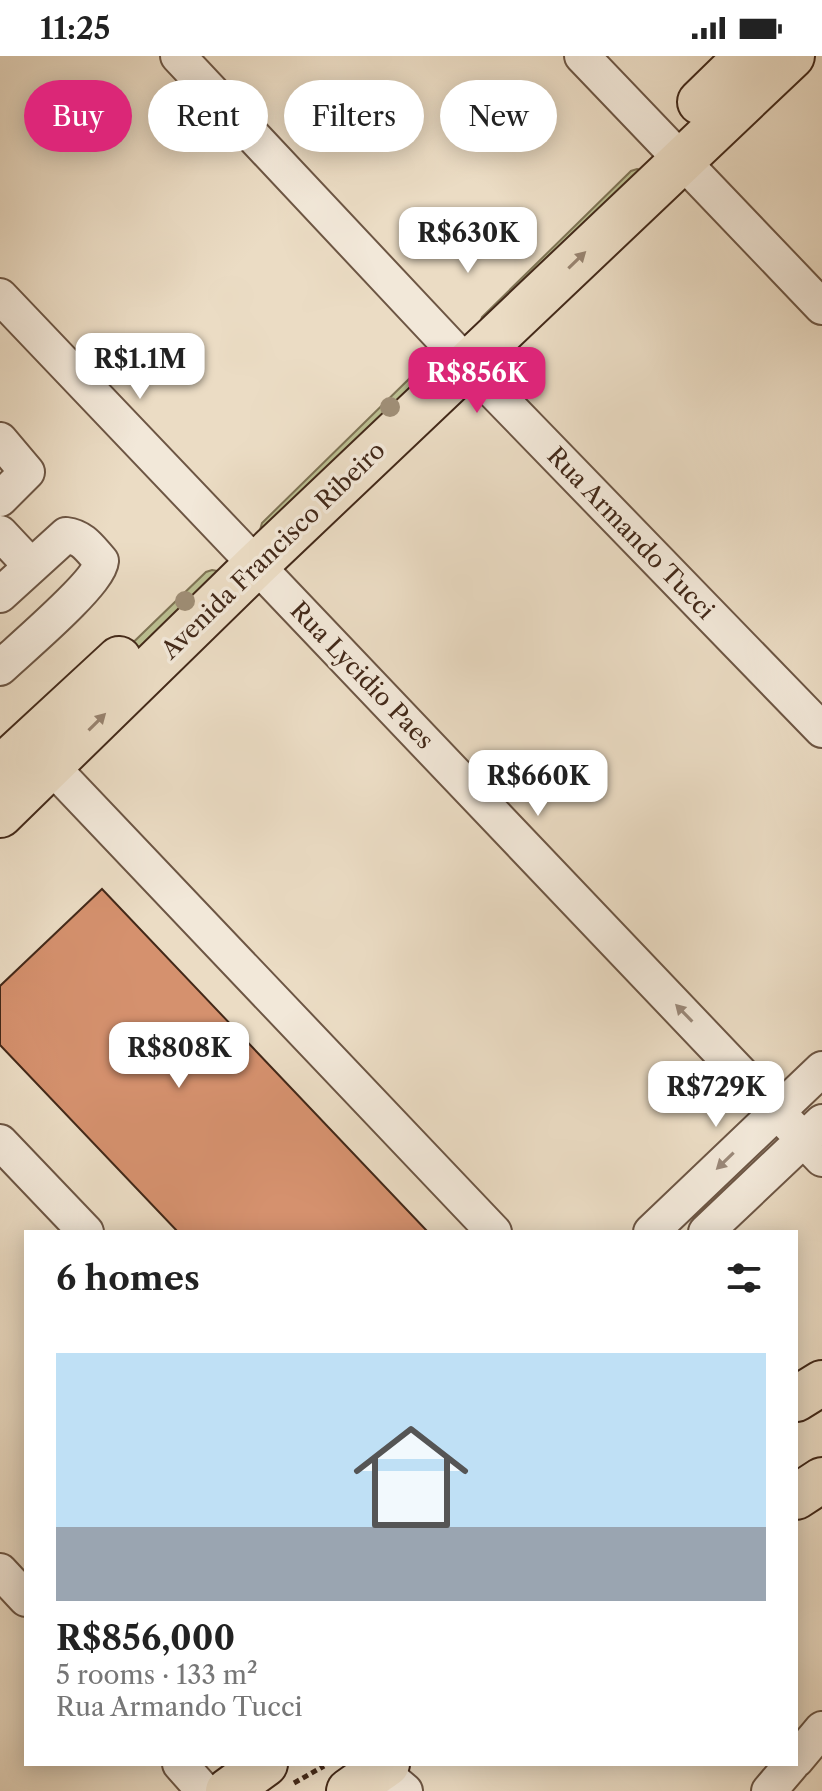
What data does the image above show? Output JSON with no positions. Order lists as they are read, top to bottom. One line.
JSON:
{"streets":{"main road":["Avenida Francisco Ribeiro"],"street":["Rua Armando Tucci","Rua Lycidio Paes"]},"crossings":[["Rua Armando Tucci","Avenida Francisco Ribeiro"],["Avenida Francisco Ribeiro","Rua Lycidio Paes"]],"page":{"status":"11:25","chip":["Buy","Rent","Filters","New"],"price":["R$630K","R$1.1M","R$856K","R$660K","R$808K","R$729K"],"heading":"6 homes","list":[{"name":"R$856,000","note":"5 rooms · 133 m² · Rua Armando Tucci"}]}}
